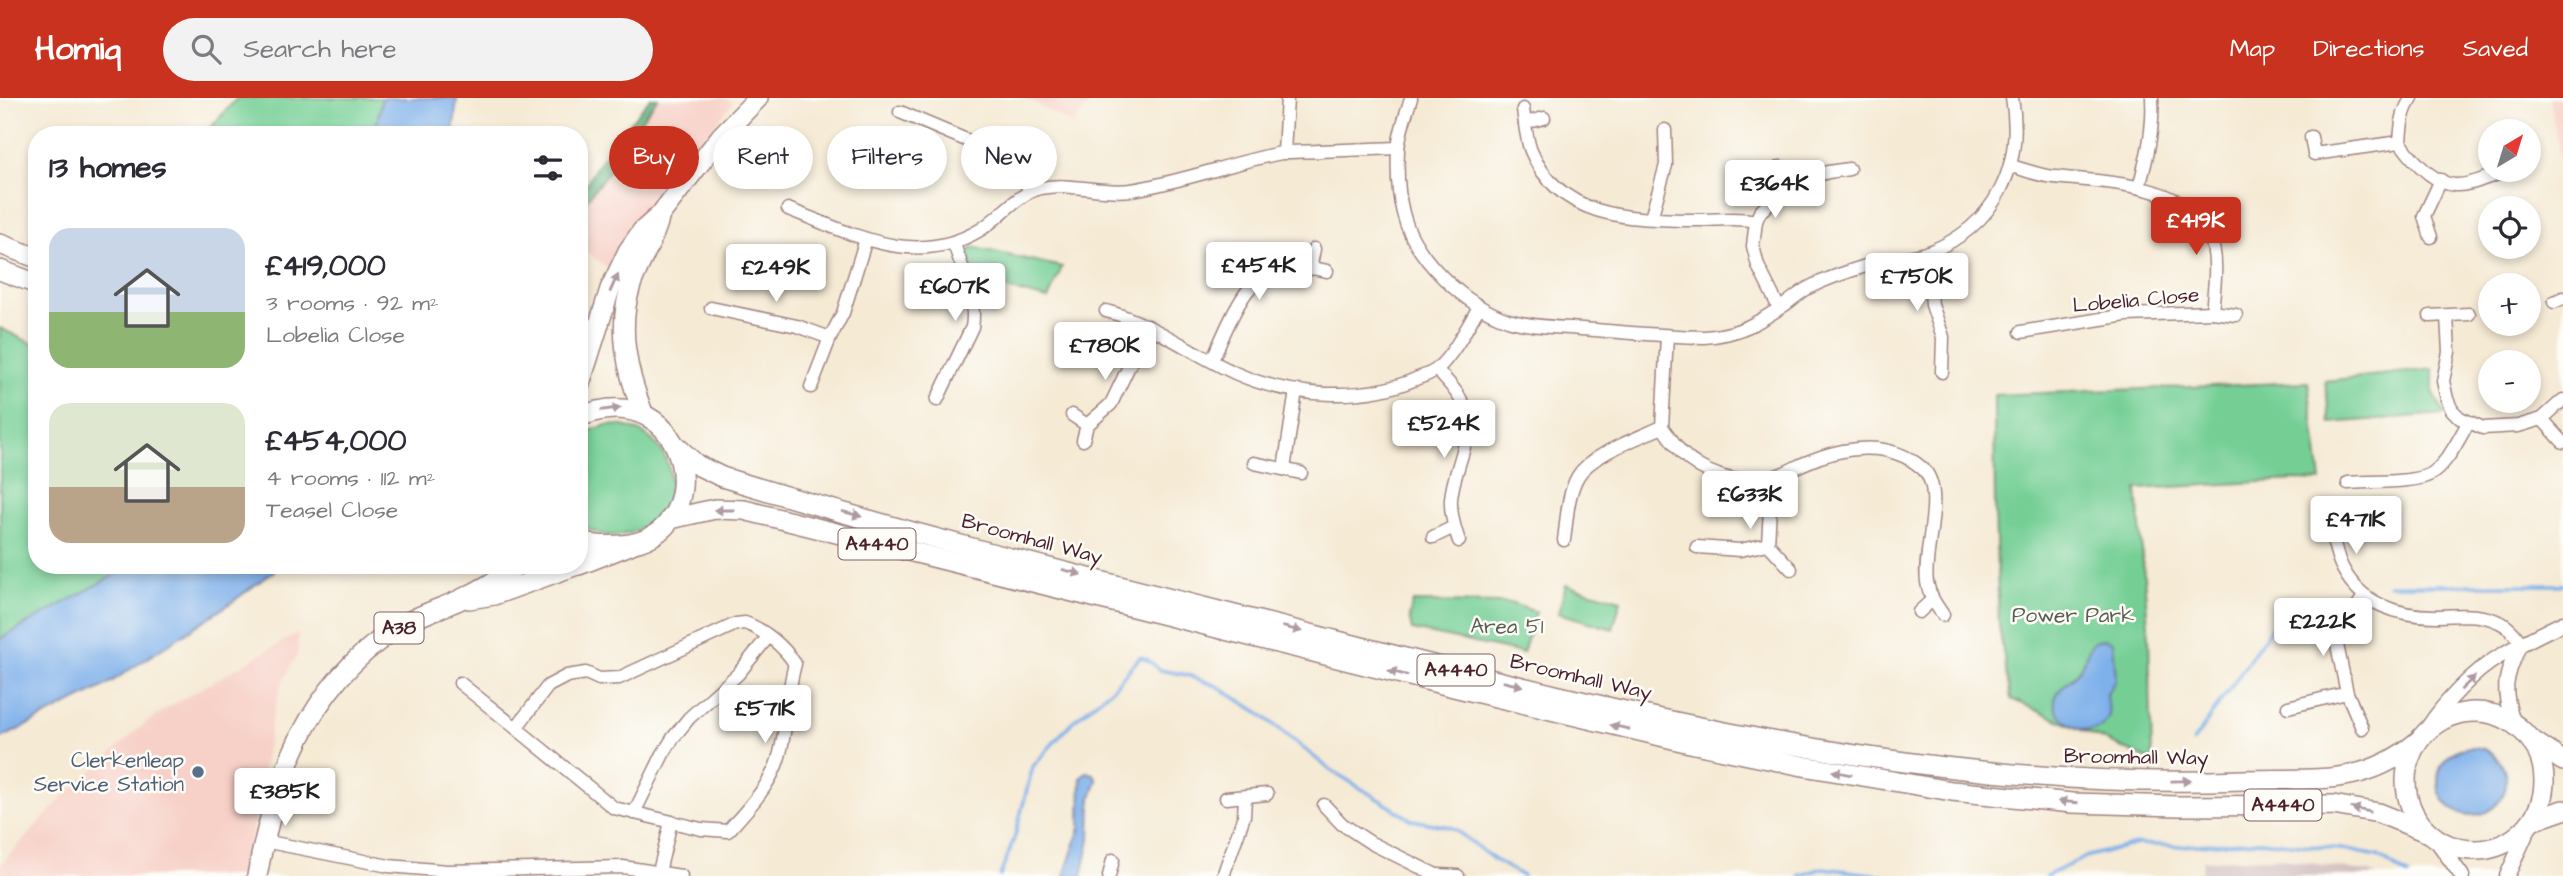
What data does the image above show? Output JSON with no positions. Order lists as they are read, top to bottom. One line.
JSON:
{"streets":{"main road":["Broomhall Way","A4440","A38"],"street":["Lobelia Close"]},"parks":["Power Park","Area 51"],"places":["Clerkenleap Service Station"],"north":"top right","page":{"header":"Homiq","search":"Search here","nav":["Map","Directions","Saved"],"map_buttons":["+","−"],"chip":["Buy","Rent","Filters","New"],"heading":"13 homes","price":["£364K","£419K","£454K","£249K","£750K","£607K","£780K","£524K","£633K","£471K","£222K","£571K","£385K"],"list":[{"name":"£419,000","note":"3 rooms · 92 m² · Lobelia Close"},{"name":"£454,000","note":"4 rooms · 112 m² · Teasel Close"}]}}
